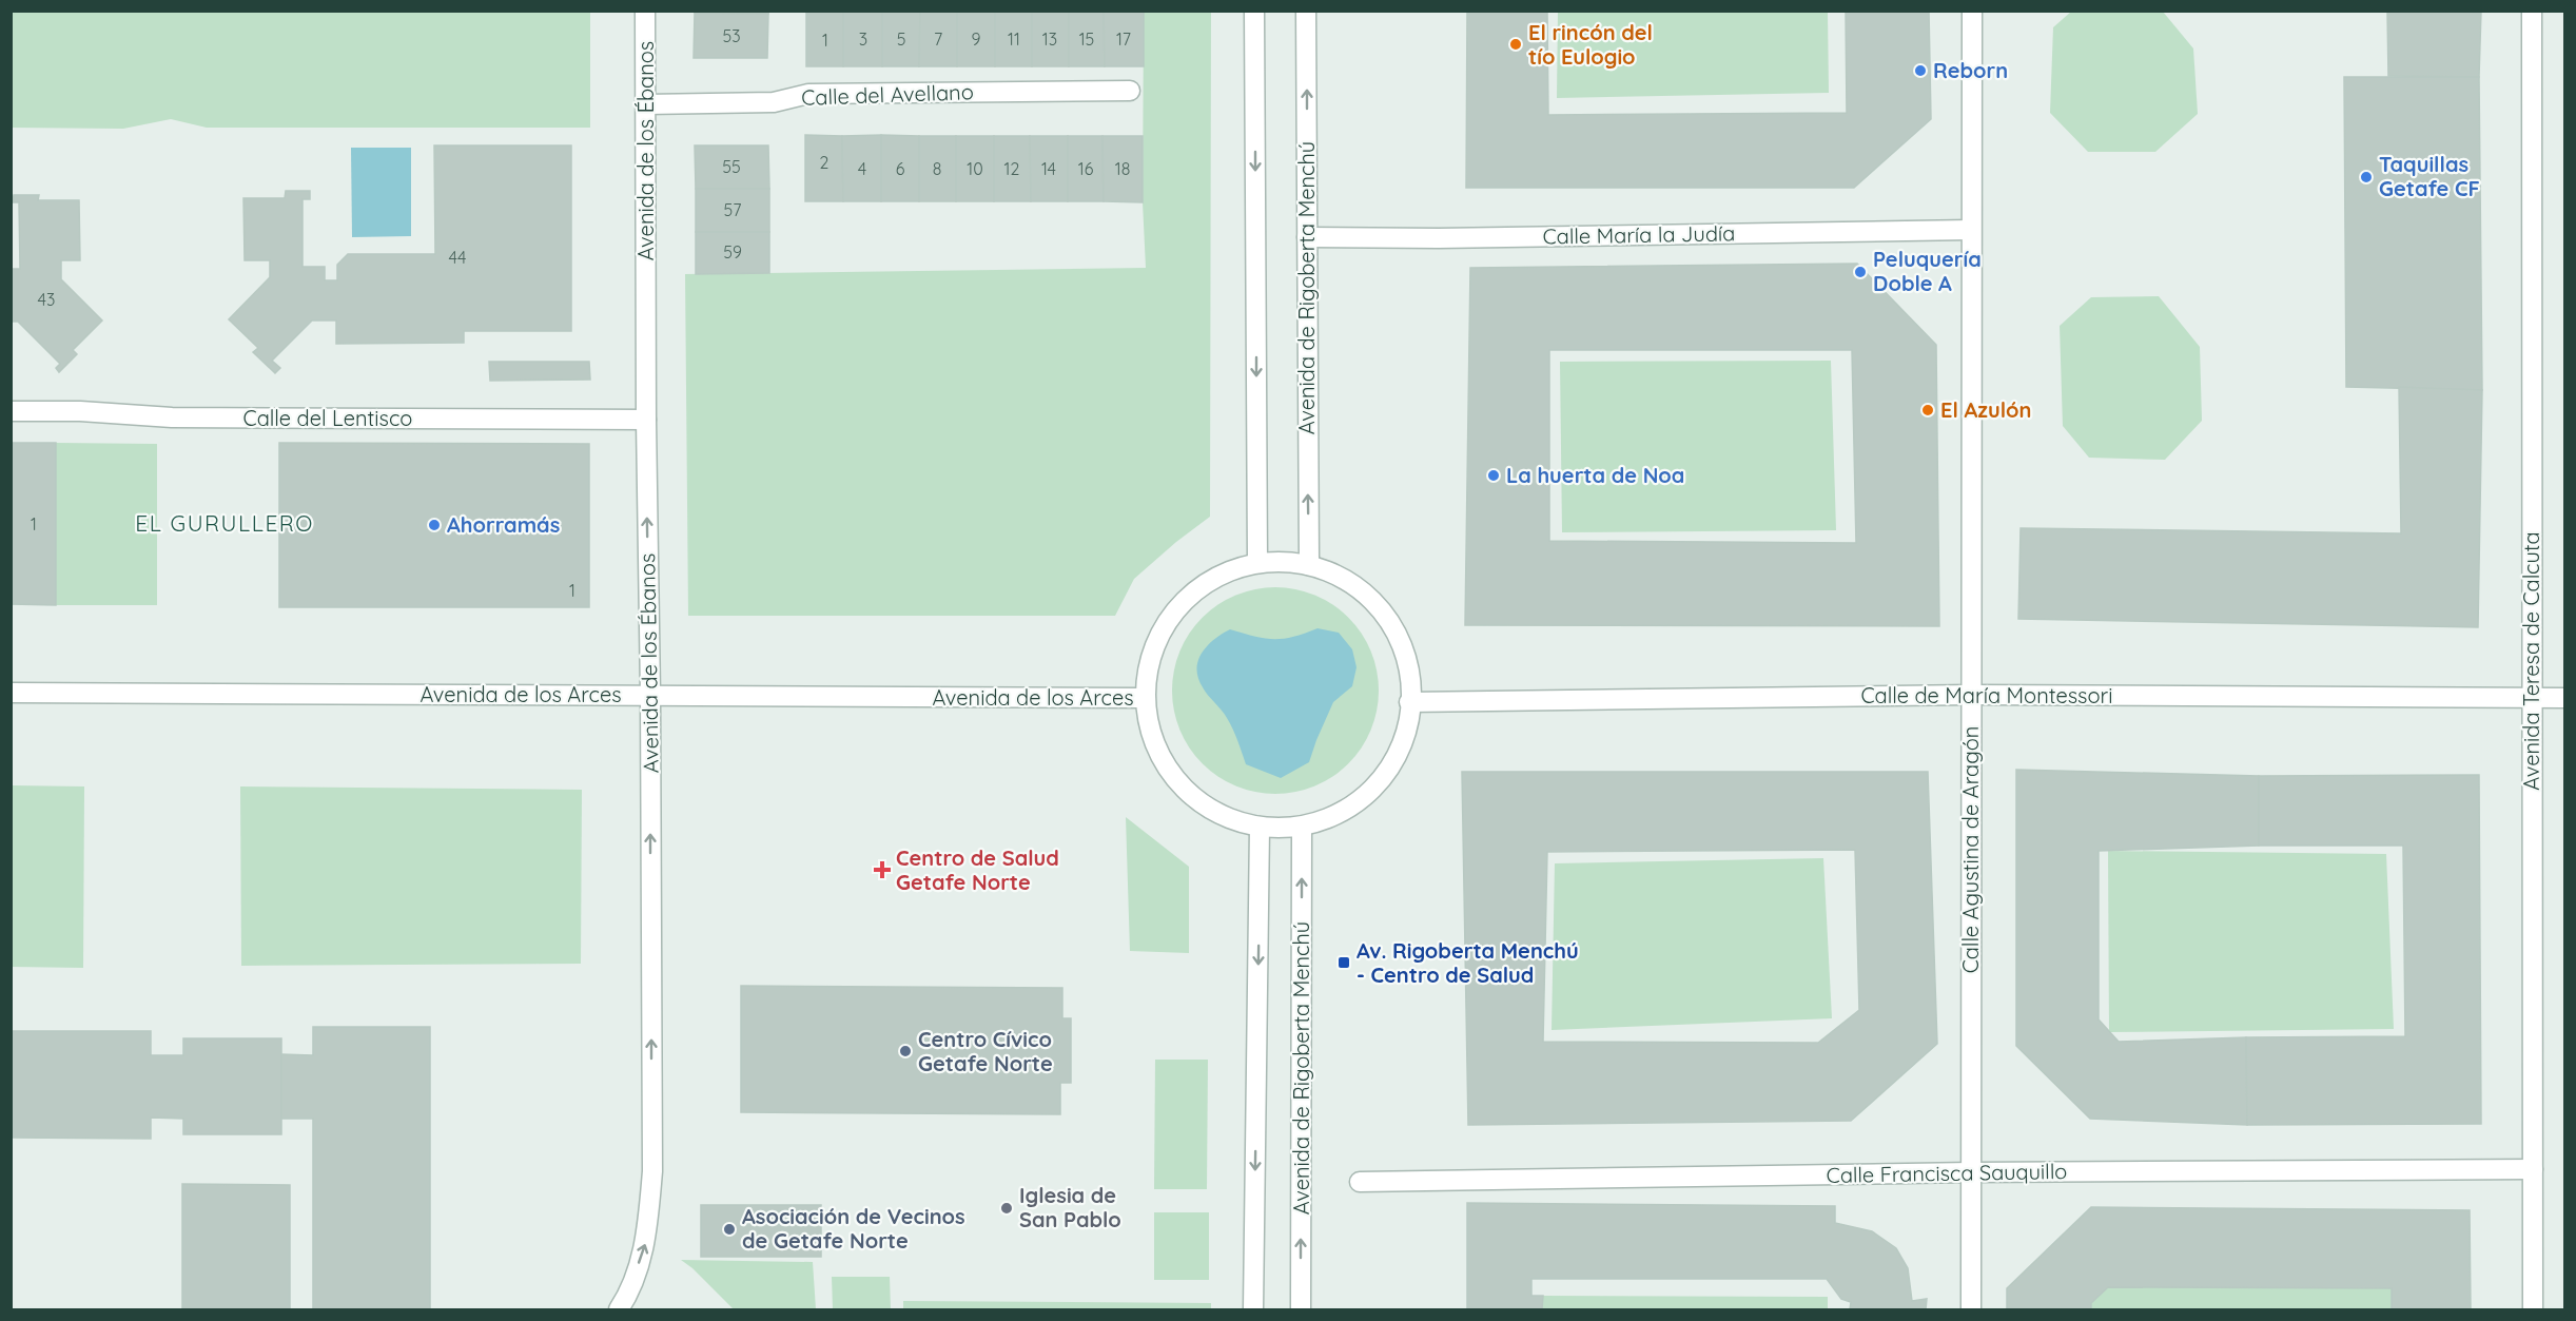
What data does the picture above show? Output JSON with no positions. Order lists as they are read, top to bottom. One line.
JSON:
{"streets":{"street":["Calle del Avellano","Avenida de los Ébanos","Calle María la Judía","Avenida de Rigoberta Menchú","Calle del Lentisco","Avenida Teresa de Calcuta","Avenida de los Arces","Calle de María Montessori","Calle Agustina de Aragón","Calle Francisca Sauquillo"]},"crossings":[["Calle del Avellano","Avenida de los Ébanos"],["Avenida de los Ébanos","Calle del Lentisco"],["Avenida de los Ébanos","Avenida de los Arces"],["Calle María la Judía","Avenida de Rigoberta Menchú"],["Calle María la Judía","Calle Agustina de Aragón"],["Avenida Teresa de Calcuta","Calle de María Montessori"],["Avenida Teresa de Calcuta","Calle Francisca Sauquillo"],["Calle de María Montessori","Calle Agustina de Aragón"],["Calle Agustina de Aragón","Calle Francisca Sauquillo"]],"one_way":["Avenida de los Ébanos"],"districts":["EL GURULLERO"],"places":{"other":["El rincón del tío Eulogio","Reborn","Taquillas Getafe CF","Peluquería Doble A","El Azulón","La huerta de Noa","Ahorramás","Centro Cívico Getafe Norte","Iglesia de San Pablo","Asociación de Vecinos de Getafe Norte"],"health":["Centro de Salud Getafe Norte"],"transit":["Av. Rigoberta Menchú - Centro de Salud"]},"house_numbers":["53","3","5","7","9","11","13","15","17","1","2","55","4","6","8","10","12","14","16","18","57","59","44","43","1","1"]}
